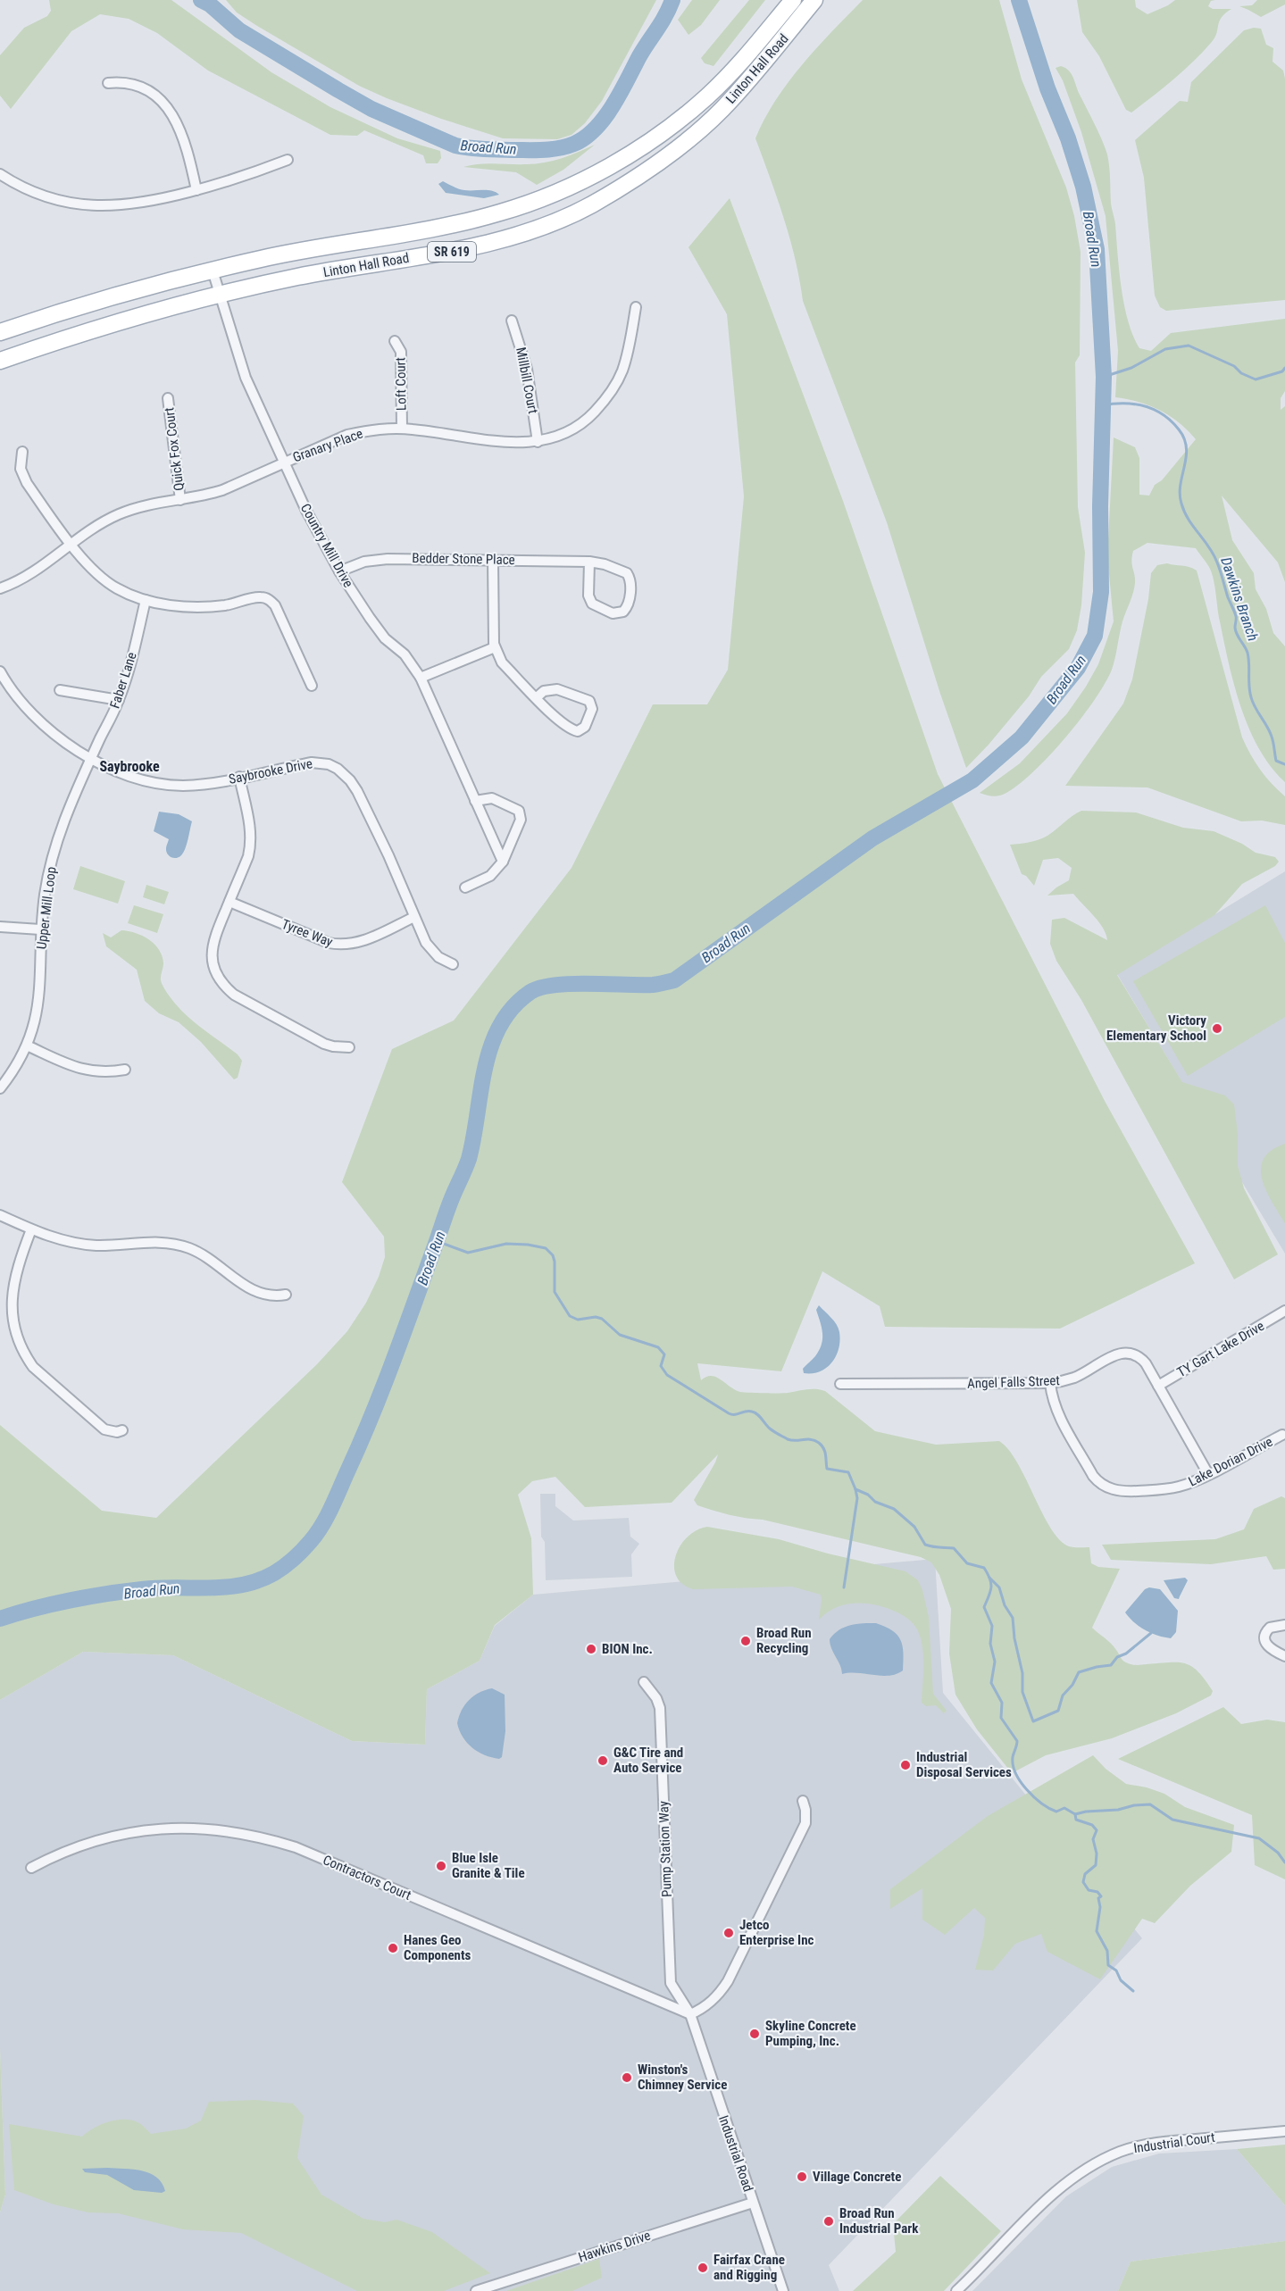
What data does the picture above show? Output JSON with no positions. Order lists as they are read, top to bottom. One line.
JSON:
{"streets":{"main road":["Linton Hall Road","SR 619"],"street":["Millbill Court","Loft Court","Granary Place","Quick Fox Court","Country Mill Drive","Bedder Stone Place","Faber Lane","Saybrooke Drive","Upper Mill Loop","Tyree Way","TY Gart Lake Drive","Angel Falls Street","Lake Dorian Drive","Pump Station Way","Contractors Court","Industrial Court","Industrial Road","Hawkins Drive"]},"crossings":[["Linton Hall Road","Country Mill Drive"],["Millbill Court","Granary Place"],["Loft Court","Granary Place"],["Granary Place","Quick Fox Court"],["Granary Place","Country Mill Drive"],["Country Mill Drive","Bedder Stone Place"],["Faber Lane","Saybrooke Drive"],["Faber Lane","Upper Mill Loop"],["Saybrooke Drive","Upper Mill Loop"],["Saybrooke Drive","Tyree Way"],["TY Gart Lake Drive","Angel Falls Street"],["Angel Falls Street","Lake Dorian Drive"],["Pump Station Way","Contractors Court"],["Pump Station Way","Industrial Road"],["Contractors Court","Industrial Road"],["Industrial Road","Hawkins Drive"]],"districts":["Saybrooke"],"water":["Broad Run","Dawkins Branch"],"places":["Victory Elementary School","Broad Run Recycling","BION Inc.","G&C Tire and Auto Service","Industrial Disposal Services","Blue Isle Granite & Tile","Jetco Enterprise Inc","Hanes Geo Components","Skyline Concrete Pumping, Inc.","Winston's Chimney Service","Village Concrete","Broad Run Industrial Park","Fairfax Crane and Rigging"]}
